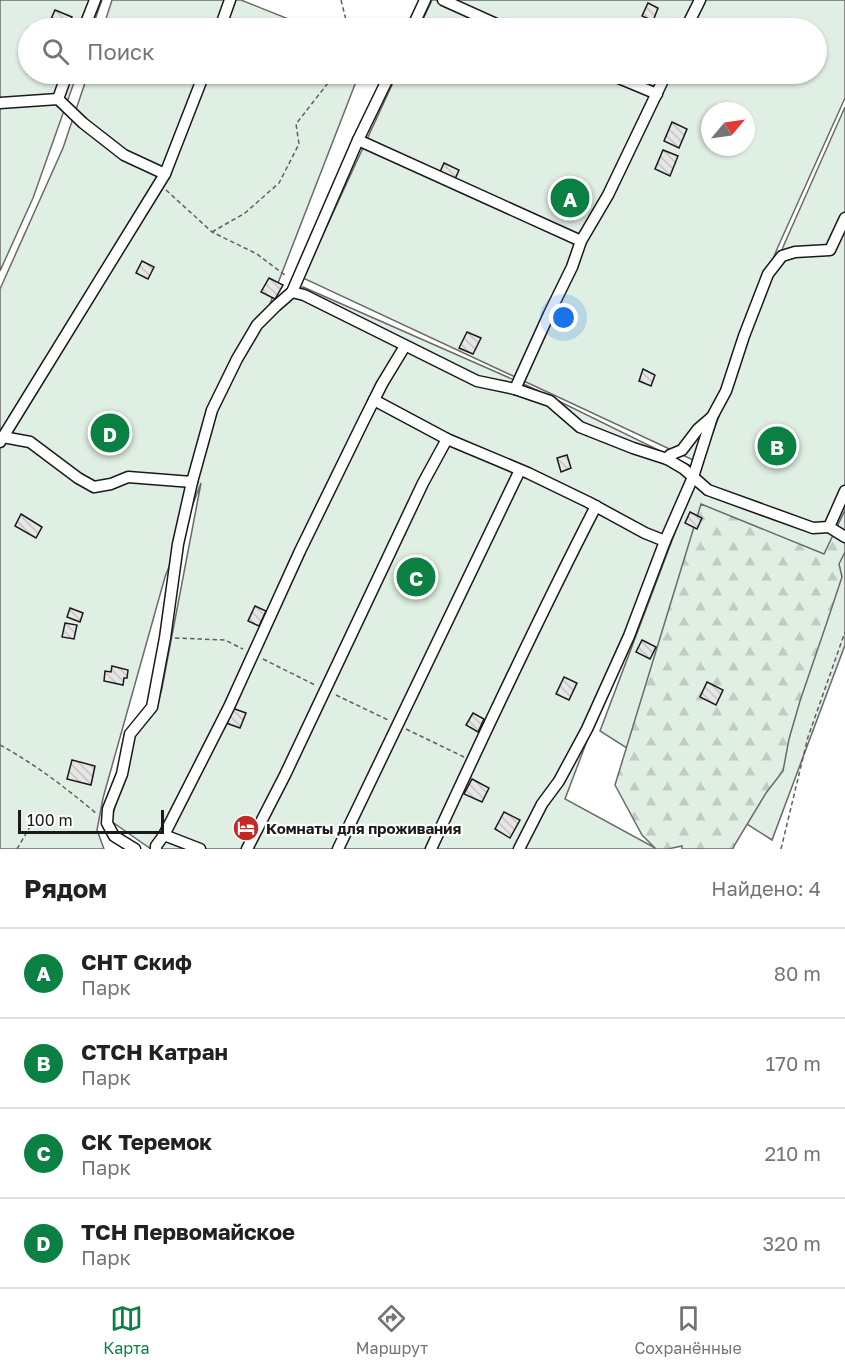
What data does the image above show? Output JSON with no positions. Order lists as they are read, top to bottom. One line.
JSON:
{"places":{"hotel":["Комнаты для проживания"]},"scale_bar":"100 m","north":"top right","page":{"search":"Поиск","pins":["A","D","B","C"],"scale":"100 m","heading":["Рядом","Найдено: 4"],"list":[{"mark":"A","name":"СНТ Скиф","note":"Парк","value":"80 m"},{"mark":"B","name":"СТСН Катран","note":"Парк","value":"170 m"},{"mark":"C","name":"СК Теремок","note":"Парк","value":"210 m"},{"mark":"D","name":"ТСН Первомайское","note":"Парк","value":"320 m"}],"nav":["Карта","Маршрут","Сохранённые"]}}
